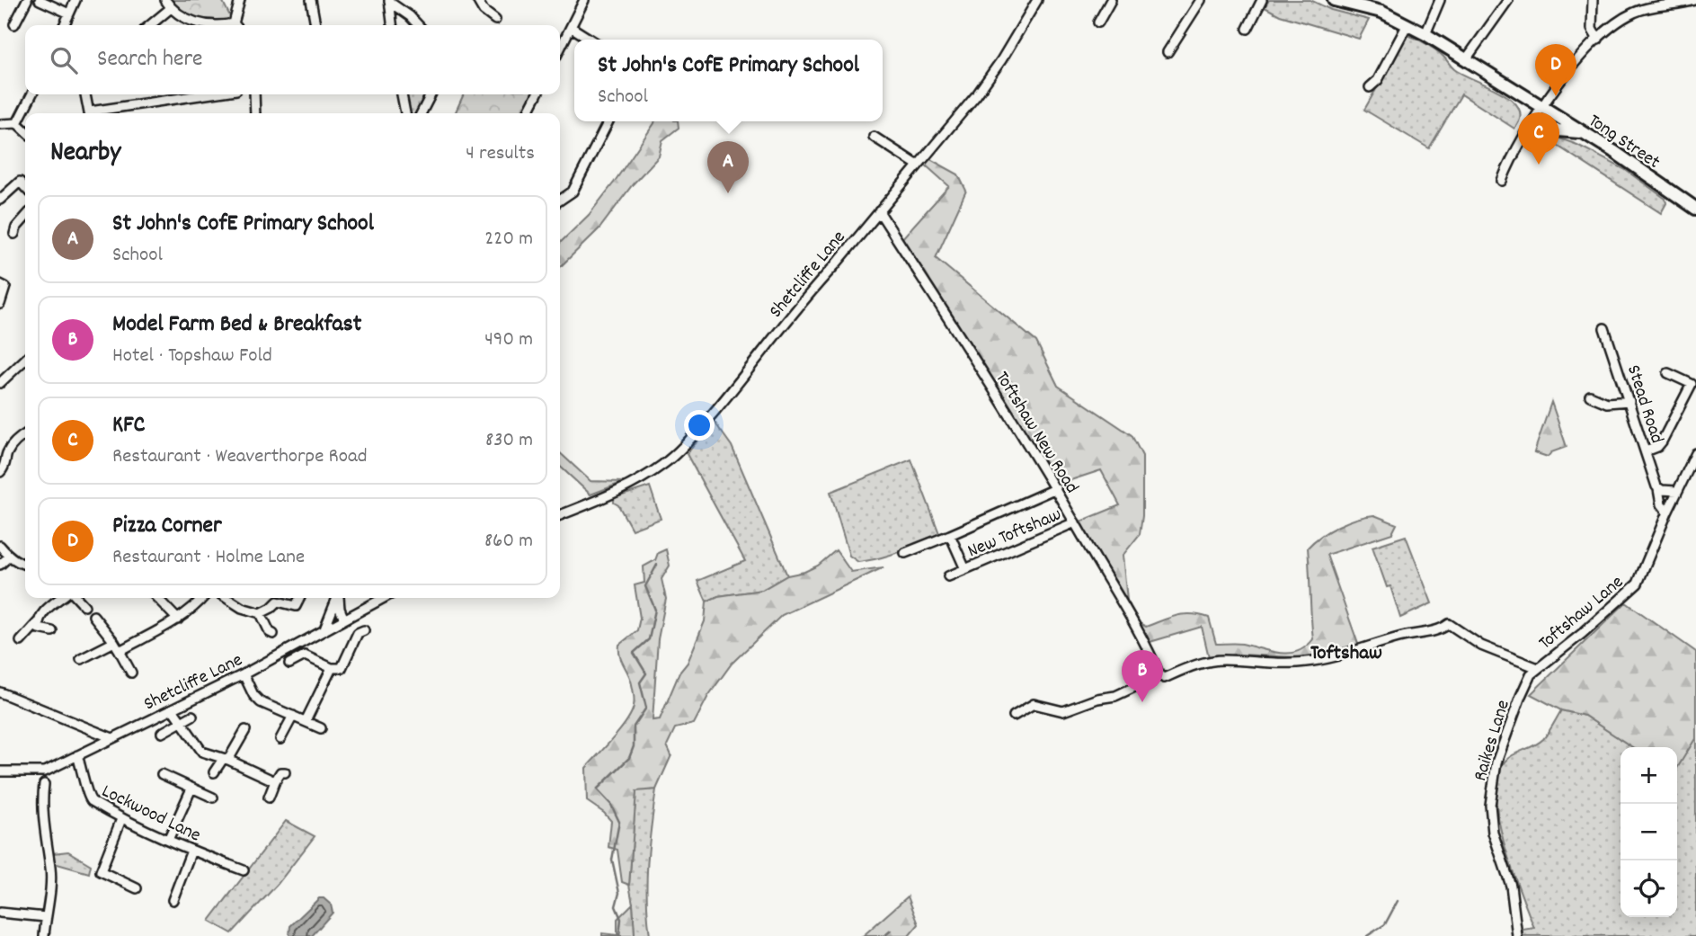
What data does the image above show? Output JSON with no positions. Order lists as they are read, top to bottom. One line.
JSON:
{"streets":{"highway":["Tong Street"],"street":["Shetcliffe Lane","Stead Road","Toftshaw New Road","New Toftshaw","Toftshaw Lane","Raikes Lane","Lockwood Lane"]},"crossings":[["Shetcliffe Lane","Toftshaw New Road"],["Shetcliffe Lane","Lockwood Lane"],["Stead Road","Toftshaw Lane"],["Toftshaw New Road","New Toftshaw"],["Toftshaw New Road","Toftshaw Lane"],["Toftshaw Lane","Raikes Lane"]],"districts":["Toftshaw"],"page":{"search":"Search here","popup":["St John's CofE Primary School","School"],"pins":["D","C","A","B"],"heading":["Nearby","4 results"],"list":[{"mark":"A","name":"St John's CofE Primary School","note":"School","value":"220 m"},{"mark":"B","name":"Model Farm Bed & Breakfast","note":"Hotel · Topshaw Fold","value":"490 m"},{"mark":"C","name":"KFC","note":"Restaurant · Weaverthorpe Road","value":"830 m"},{"mark":"D","name":"Pizza Corner","note":"Restaurant · Holme Lane","value":"860 m"}],"map_buttons":["+","−"]}}
